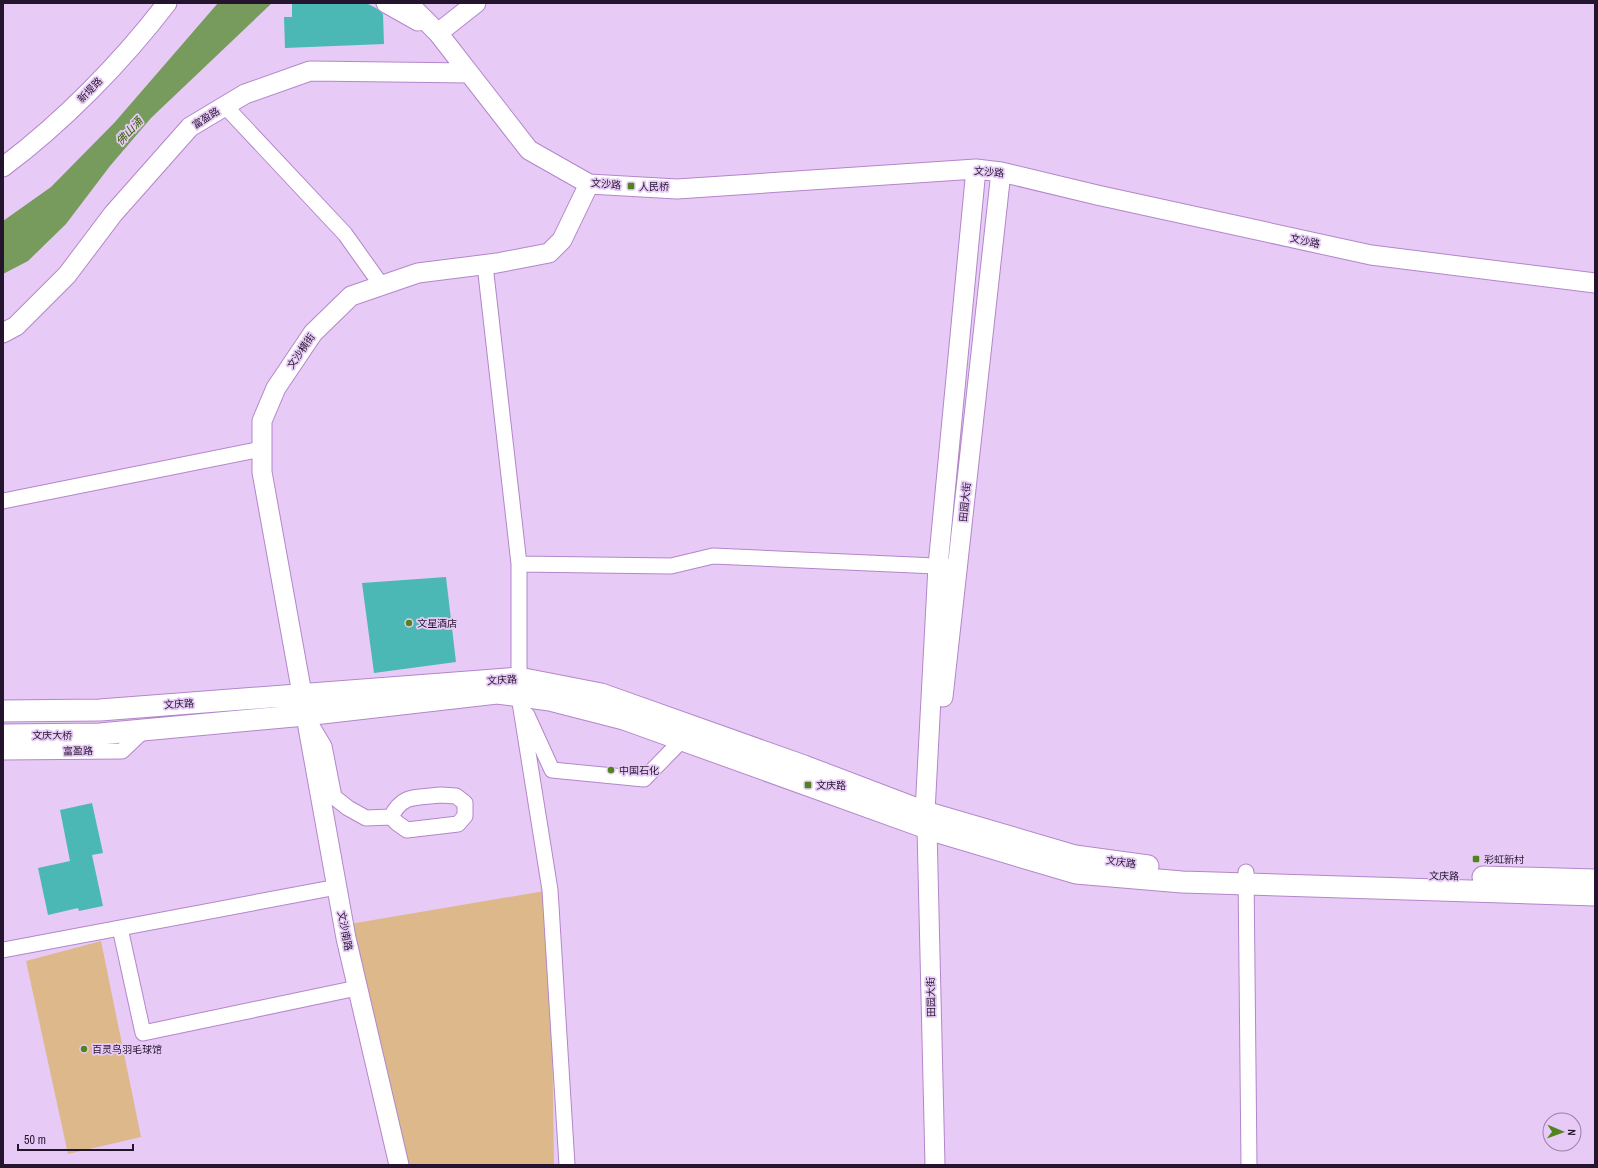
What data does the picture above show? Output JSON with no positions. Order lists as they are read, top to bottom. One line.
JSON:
{"streets":{"main road":["文庆路","文庆大桥"],"street":["新堤路","富盈路","文沙路","文沙横街","田园大街","文沙南路"]},"crossings":[["富盈路","文沙路"],["富盈路","文庆路"],["文沙路","文沙横街"],["文沙路","田园大街"],["文沙横街","文庆路"],["文沙横街","文沙南路"],["田园大街","文庆路"],["文庆路","文庆大桥"],["文庆路","文沙南路"]],"water":["佛山涌"],"places":{"transit":["人民桥","文庆路","彩虹新村"],"other":["文星酒店","中国石化","百灵鸟羽毛球馆"]},"scale_bar":"50 m","north":"right"}
